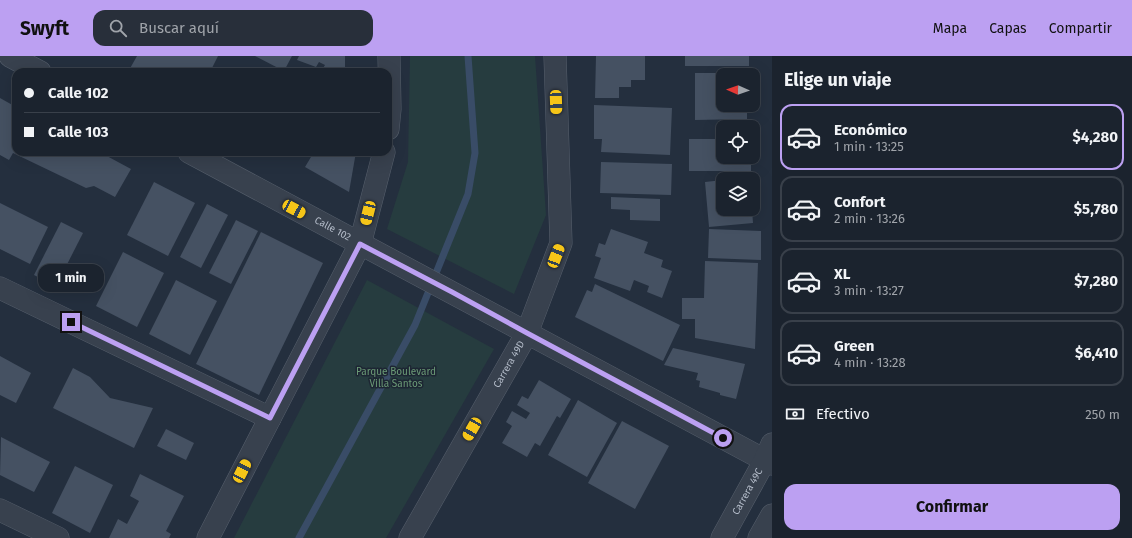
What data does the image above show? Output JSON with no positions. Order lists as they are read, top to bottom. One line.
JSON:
{"streets":{"street":["Calle 102","Carrera 49D","Carrera 49C"]},"crossings":[["Calle 102","Carrera 49D"],["Calle 102","Carrera 49C"]],"parks":["Parque Boulevard Villa Santos"],"north":"left","page":{"header":"Swyft","search":"Buscar aquí","nav":["Mapa","Capas","Compartir"],"heading":"Elige un viaje","banner":["Calle 102","Calle 103"],"list":[{"name":"Económico","note":"1 min · 13:25","value":"$4,280"},{"name":"Confort","note":"2 min · 13:26","value":"$5,780"},{"name":"XL","note":"3 min · 13:27","value":"$7,280"},{"name":"Green","note":"4 min · 13:28","value":"$6,410"}],"bubble":"1 min","pay":["Efectivo","250 m"],"buttons":"Confirmar"}}
